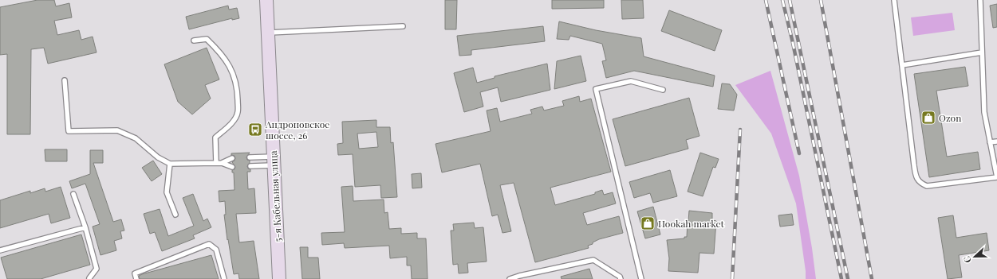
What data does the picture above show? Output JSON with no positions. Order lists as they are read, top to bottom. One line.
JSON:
{"streets":{"street":["5-я Кабельная улица"]},"places":{"shop":["Ozon","Hookah market"],"bus stop":["Андроновское шоссе, 26"]},"north":"left"}
